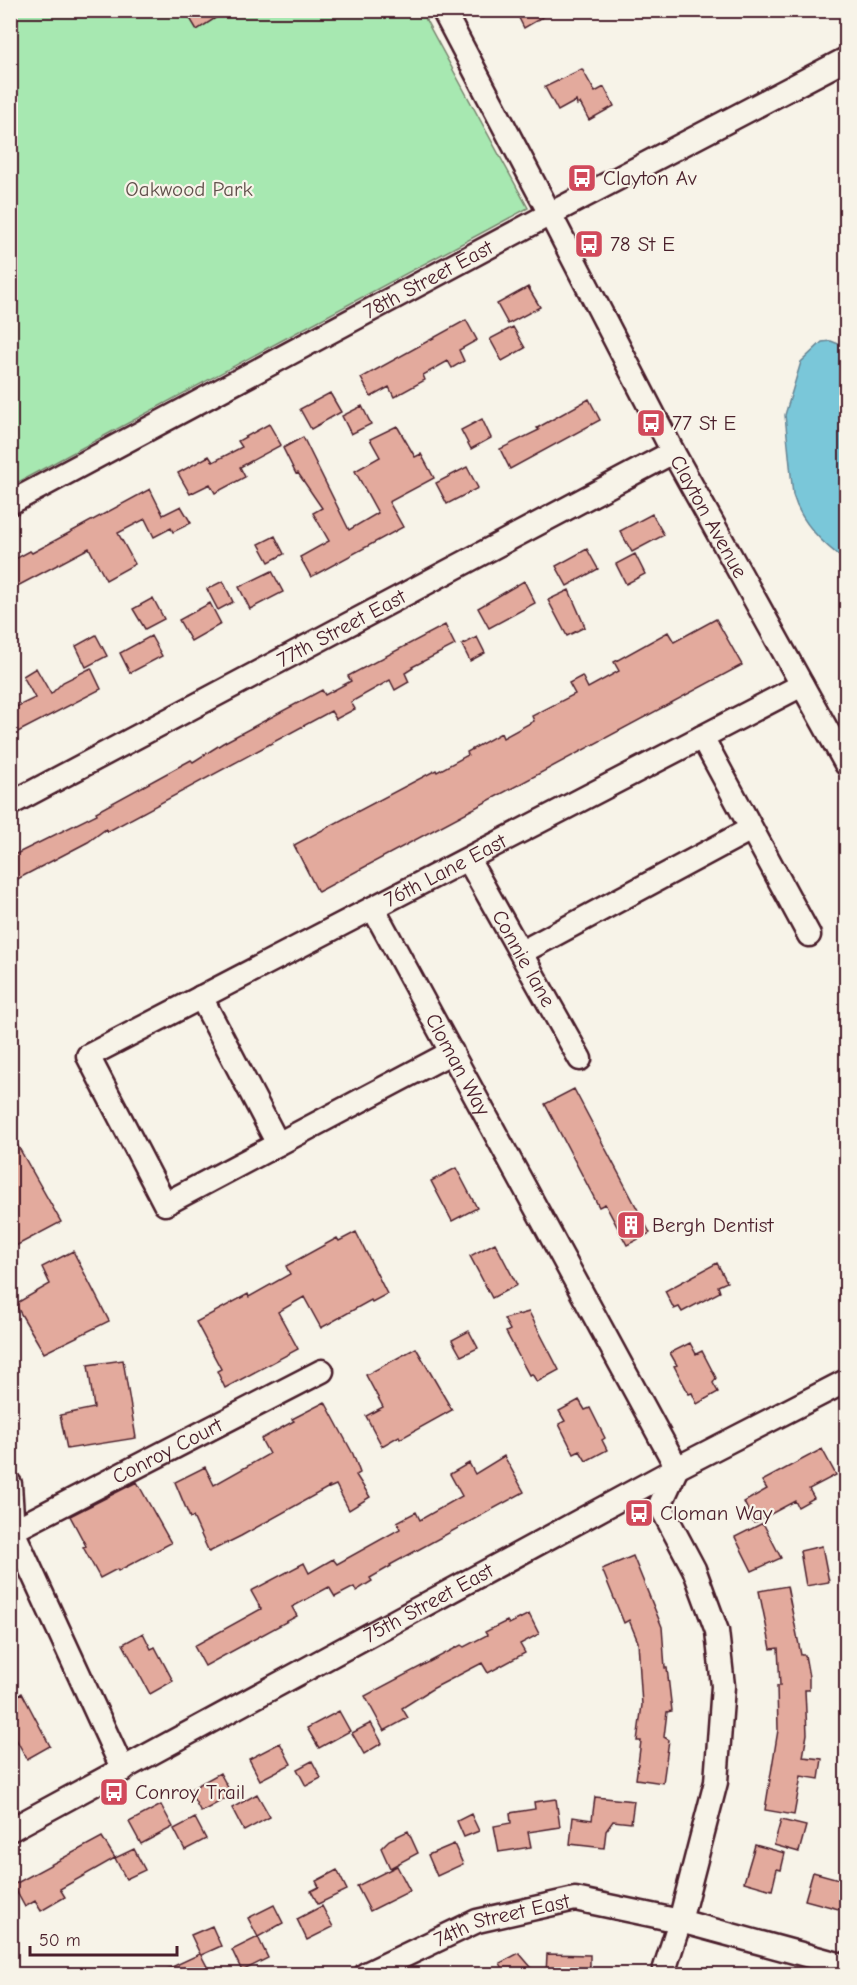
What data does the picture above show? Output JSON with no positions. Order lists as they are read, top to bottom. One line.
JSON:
{"streets":{"street":["78th Street East","Clayton Avenue","77th Street East","76th Lane East","Connie lane","Cloman Way","Conroy Court","75th Street East","74th Street East"]},"crossings":[["78th Street East","Clayton Avenue"],["Clayton Avenue","77th Street East"],["Clayton Avenue","76th Lane East"],["76th Lane East","Connie lane"],["76th Lane East","Cloman Way"],["Cloman Way","75th Street East"]],"parks":["Oakwood Park"],"places":{"bus stop":["Clayton Av","78 St E","77 St E","Cloman Way","Conroy Trail"],"building":["Bergh Dentist"]},"scale_bar":"50 m"}
